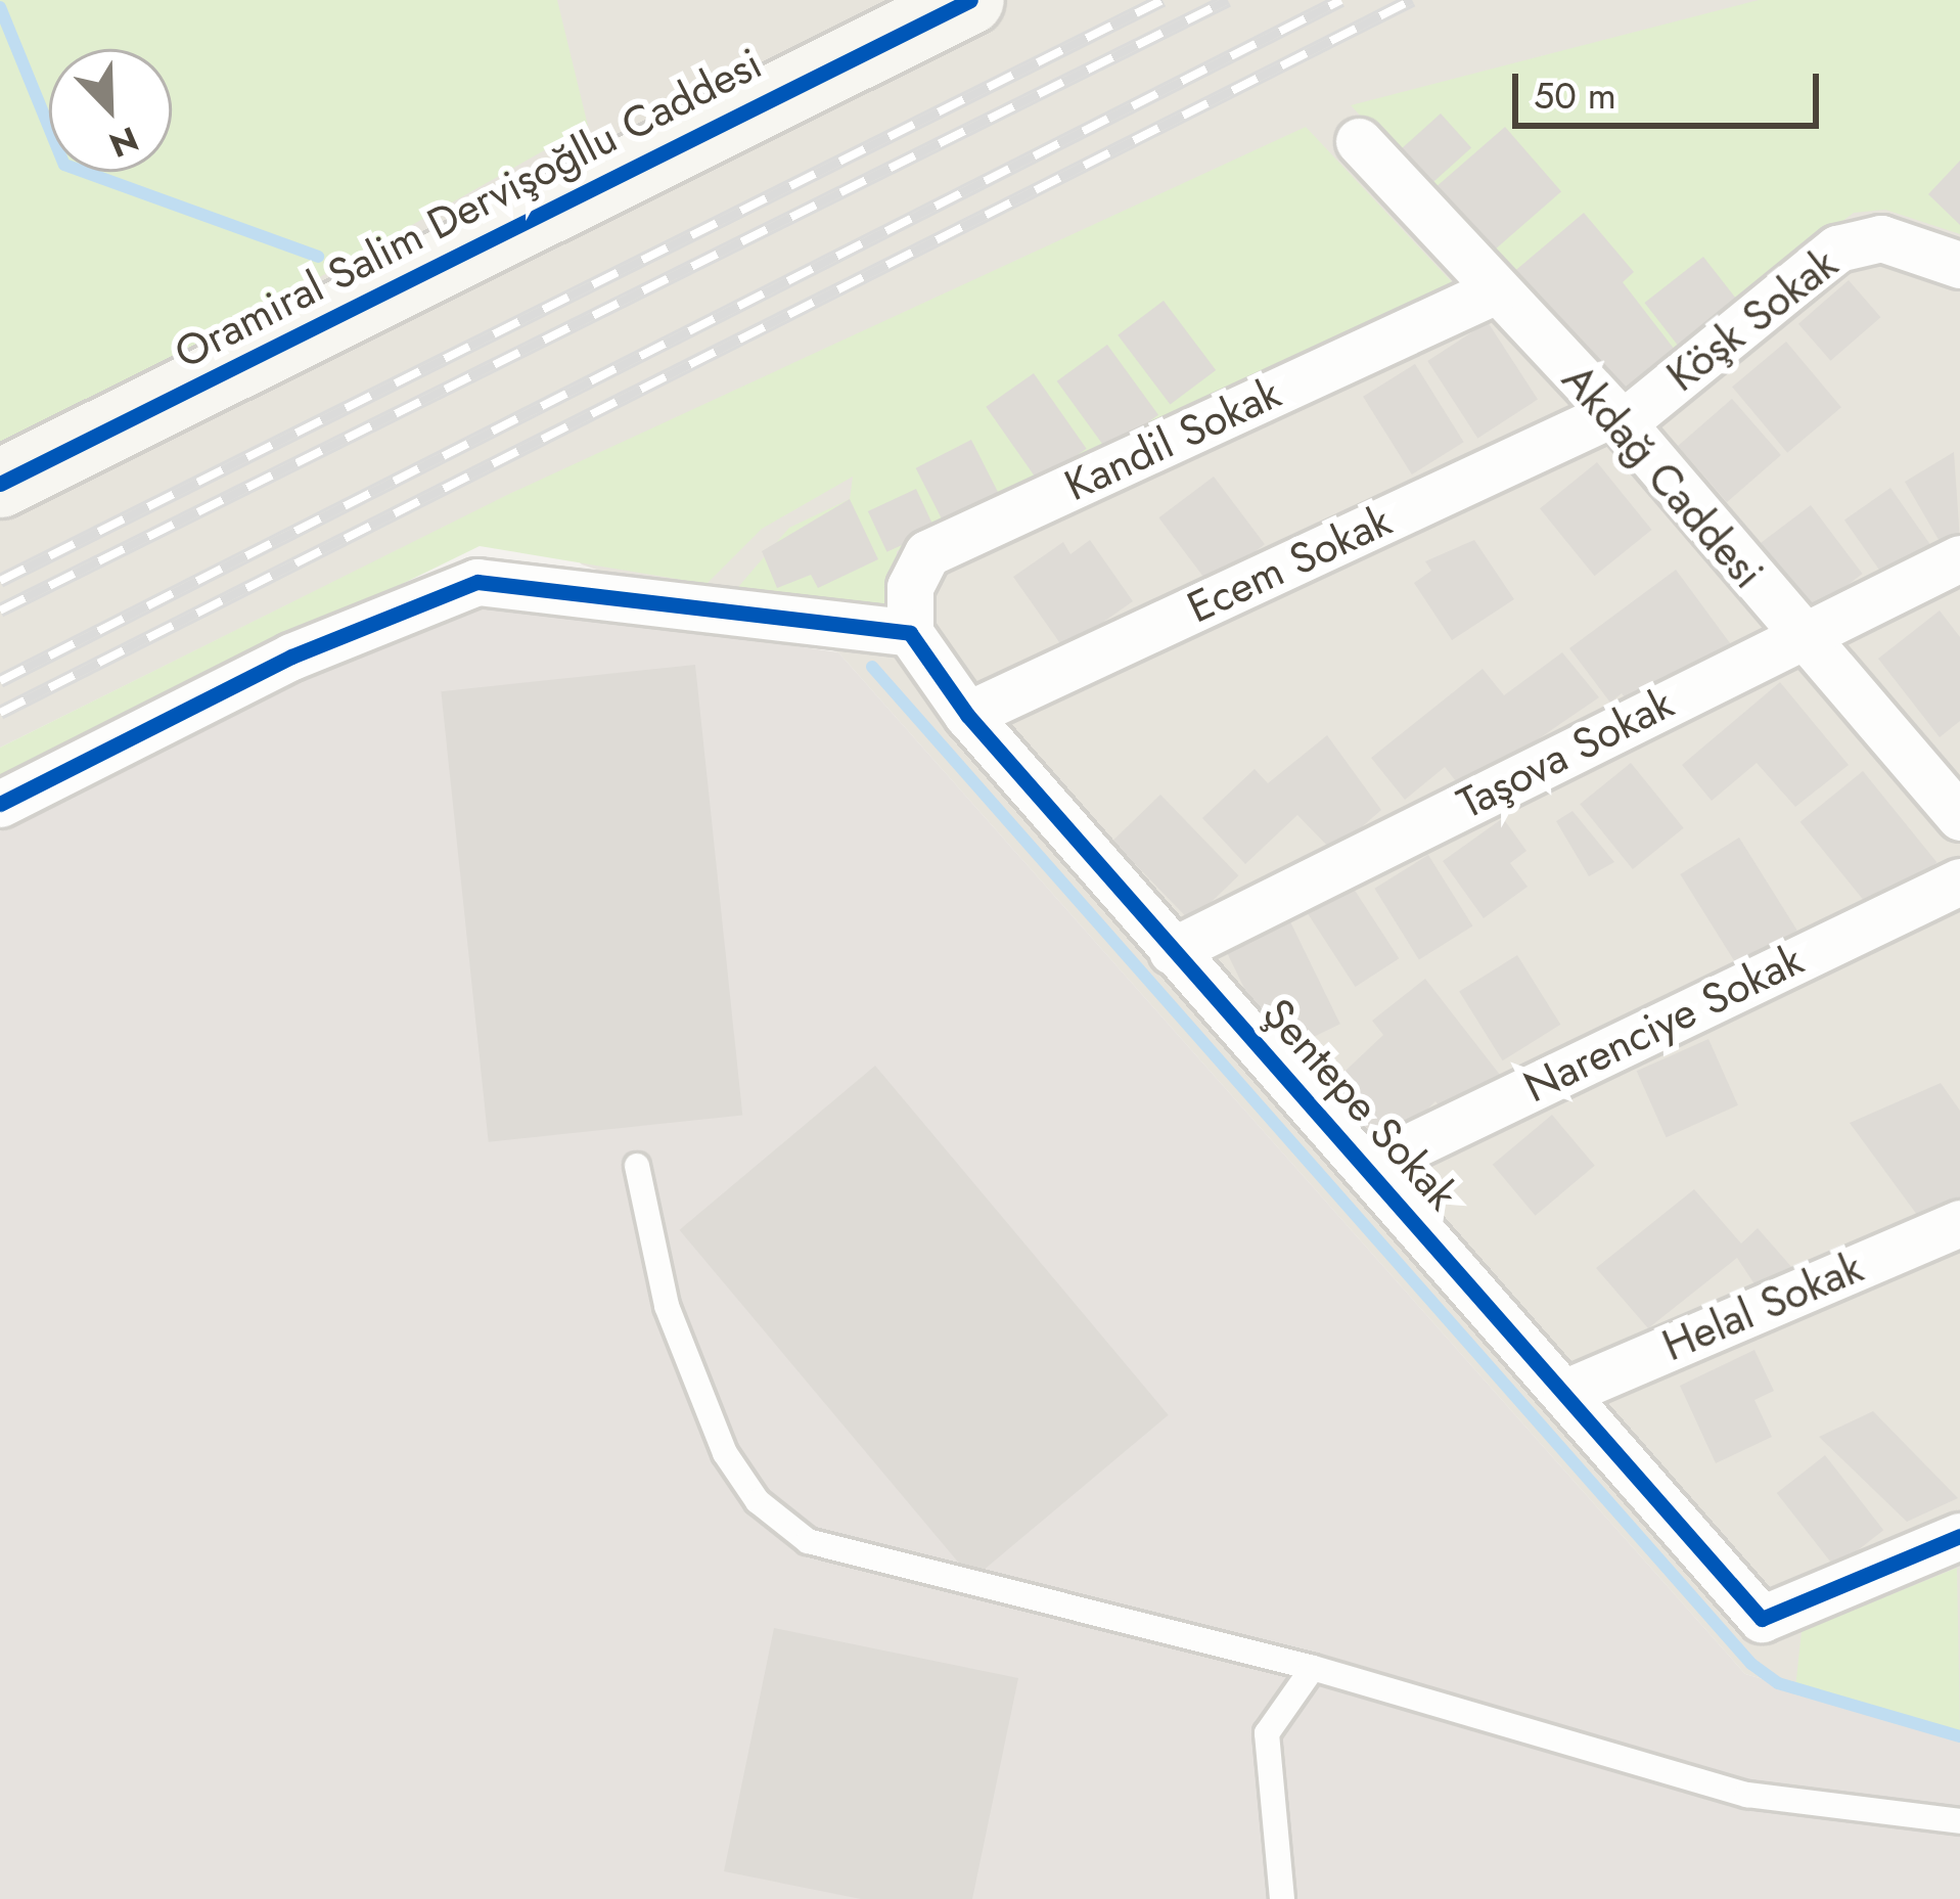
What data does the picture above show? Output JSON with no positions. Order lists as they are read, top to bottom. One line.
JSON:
{"streets":{"street":["Oramiral Salim Dervişoğllu Caddesi","Köşk Sokak","Kandil Sokak","Akdağ Caddesi","Ecem Sokak","Taşova Sokak","Narenciye Sokak","Şentepe Sokak","Helal Sokak"]},"crossings":[["Köşk Sokak","Akdağ Caddesi"],["Köşk Sokak","Ecem Sokak"],["Kandil Sokak","Akdağ Caddesi"],["Kandil Sokak","Şentepe Sokak"],["Akdağ Caddesi","Ecem Sokak"],["Akdağ Caddesi","Taşova Sokak"],["Ecem Sokak","Şentepe Sokak"],["Taşova Sokak","Şentepe Sokak"],["Narenciye Sokak","Şentepe Sokak"],["Şentepe Sokak","Helal Sokak"]],"scale_bar":"50 m","north":"bottom right"}
